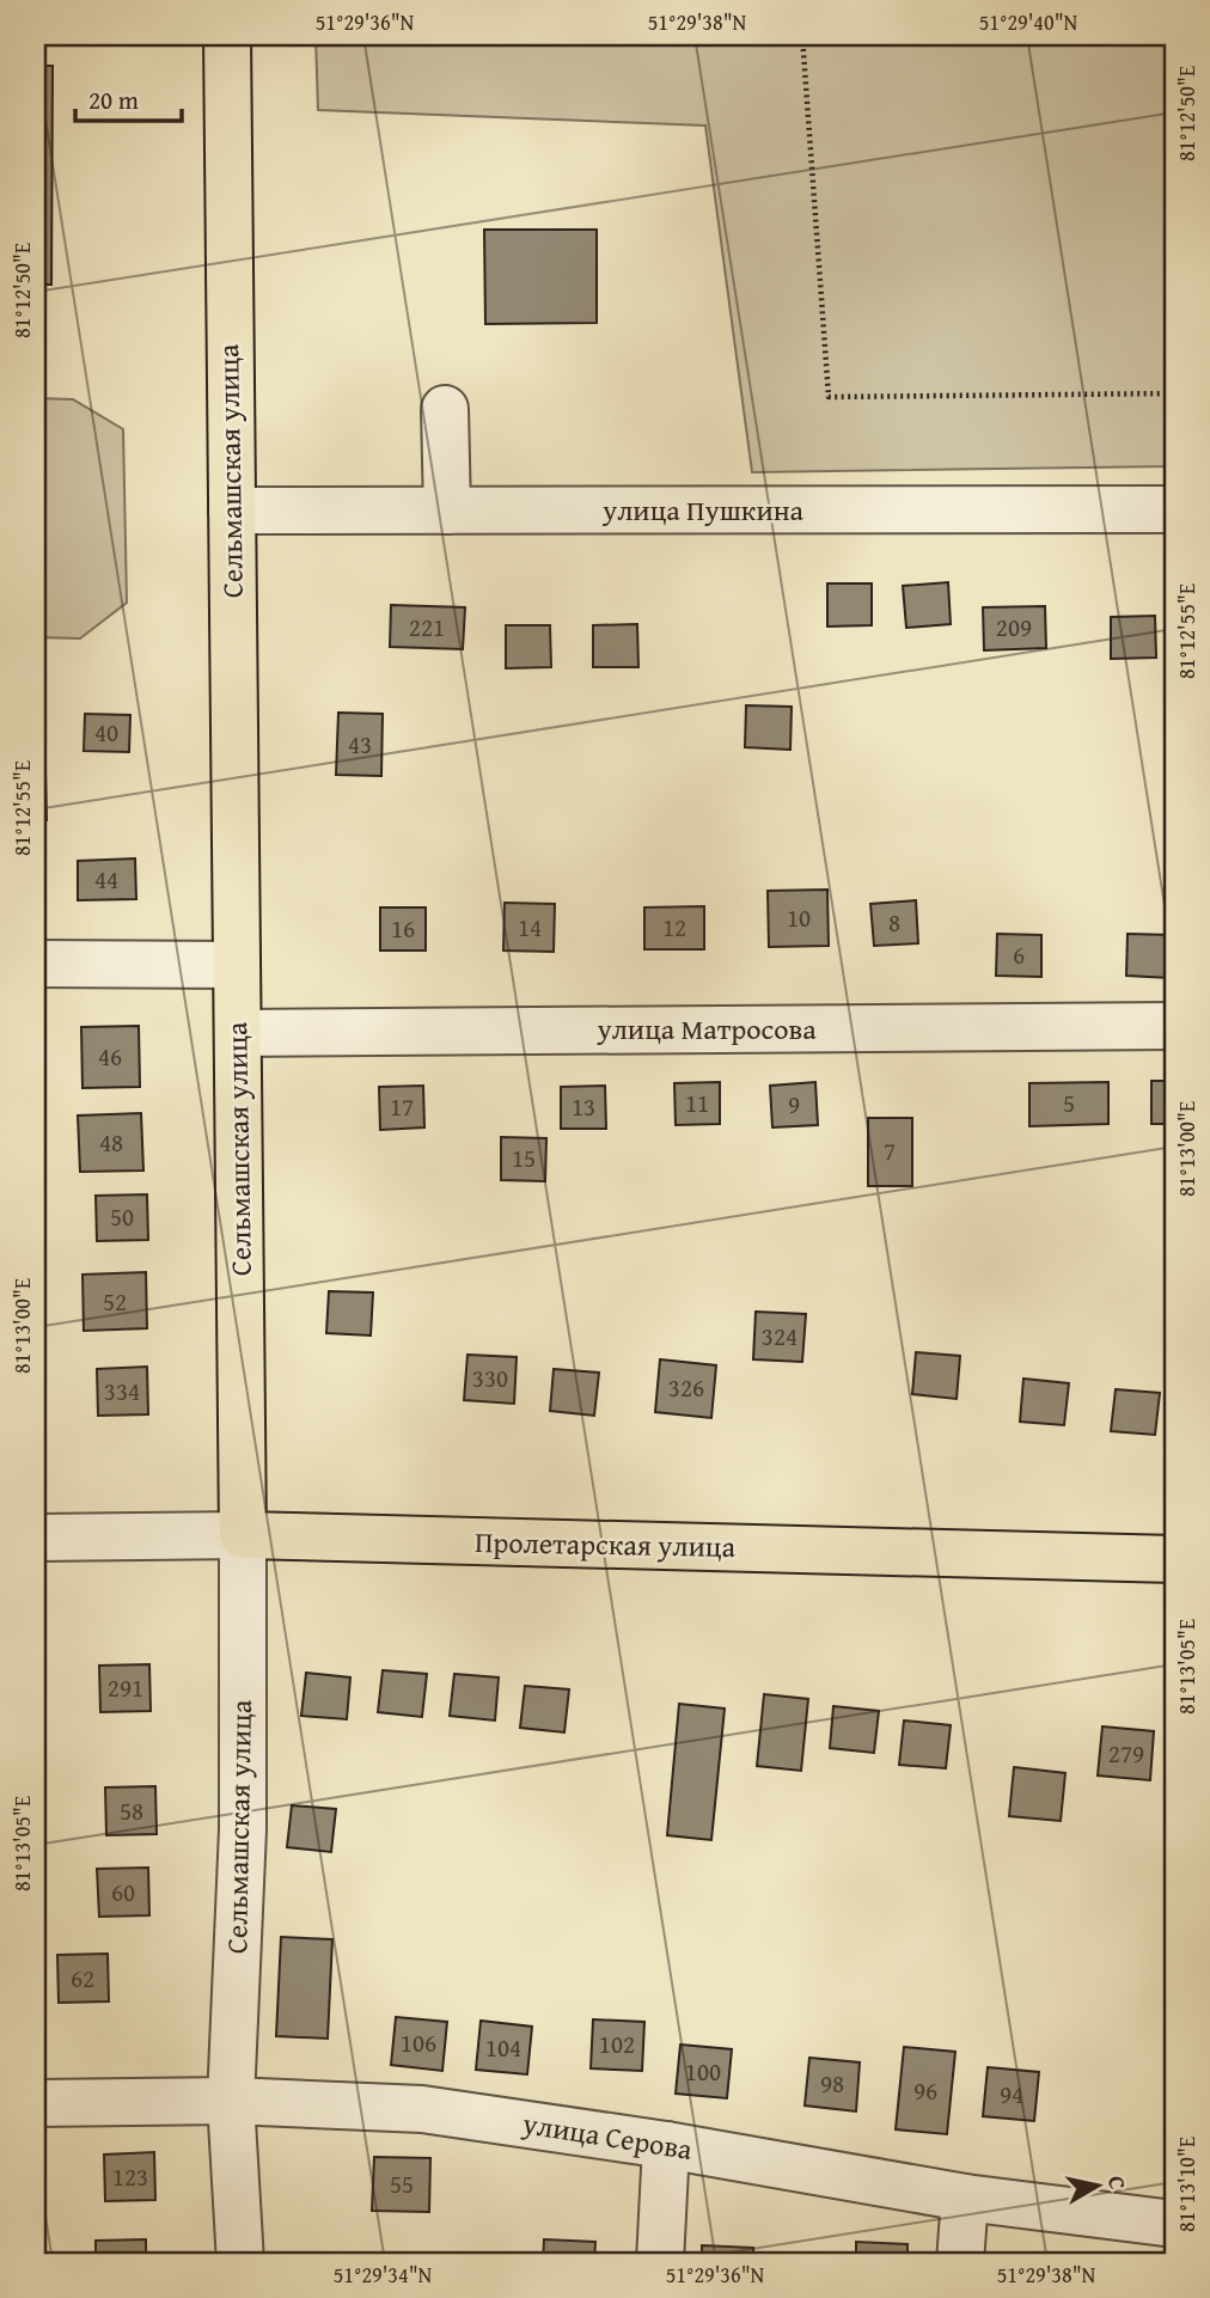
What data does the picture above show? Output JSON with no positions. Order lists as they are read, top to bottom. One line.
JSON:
{"streets":{"main road":["Сельмашская улица","Пролетарская улица"],"street":["улица Пушкина","улица Матросова","улица Серова"]},"crossings":[["Сельмашская улица","улица Пушкина"],["Сельмашская улица","улица Матросова"],["Сельмашская улица","Пролетарская улица"],["Сельмашская улица","улица Серова"]],"house_numbers":["221","209","40","43","44","10","8","14","12","16","6","46","11","5","9","17","13","48","7","15","50","52","324","330","326","334","291","279","58","60","62","106","102","104","100","98","96","94","123","55"],"scale_bar":"20 m","north":"right","coordinates":["51°29'36\"N","51°29'38\"N","51°29'40\"N","81°12'50\"E","81°12'55\"E","81°13'00\"E","81°13'05\"E","81°13'10\"E","51°29'34\"N"]}
